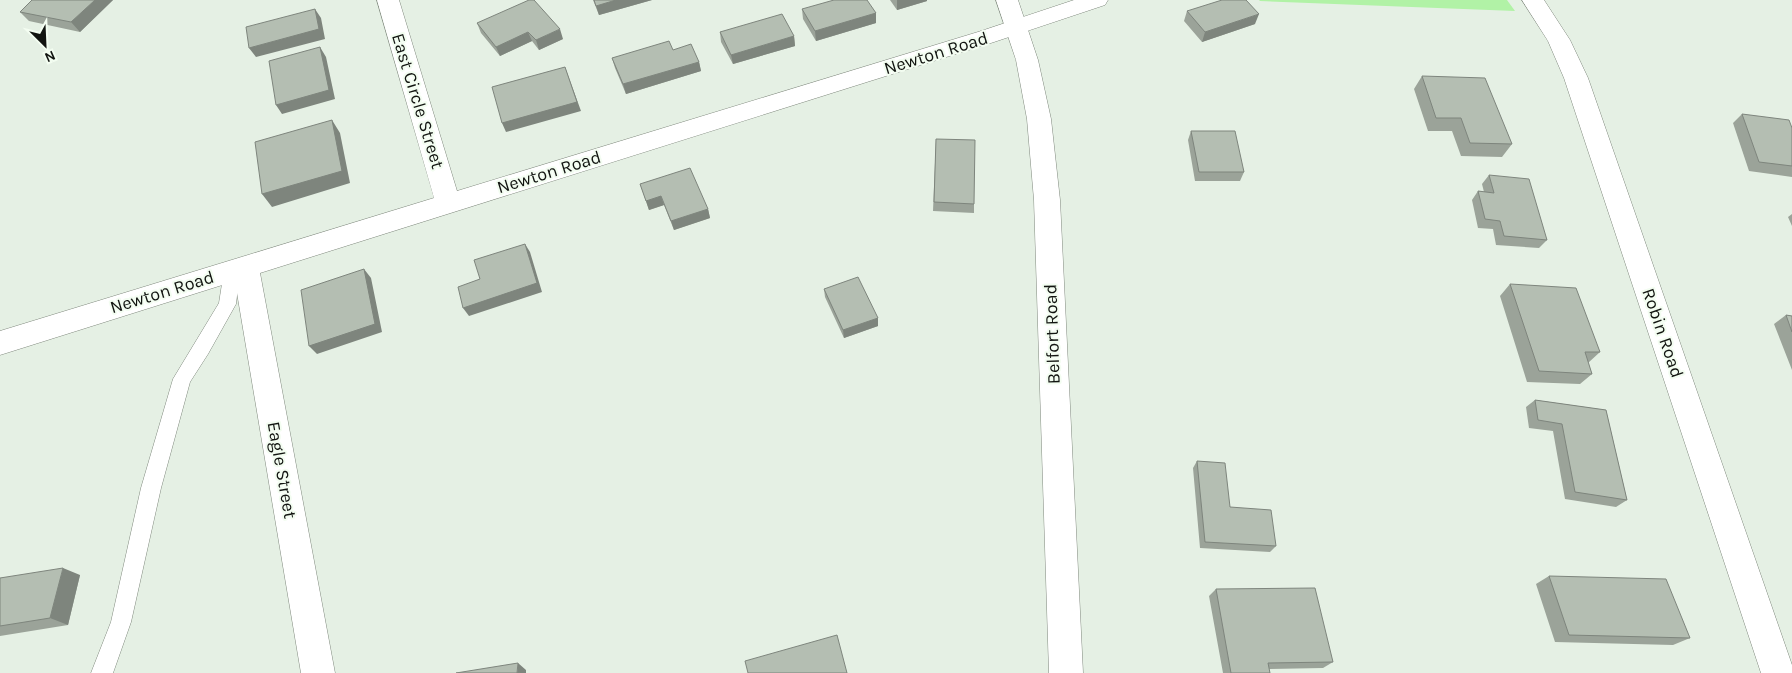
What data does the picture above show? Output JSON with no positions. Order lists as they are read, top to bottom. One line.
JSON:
{"streets":{"street":["Newton Road","East Circle Street","Robin Road","Belfort Road","Eagle Street"]},"crossings":[["Newton Road","East Circle Street"],["Newton Road","Belfort Road"],["Newton Road","Eagle Street"]],"north":"bottom right"}
